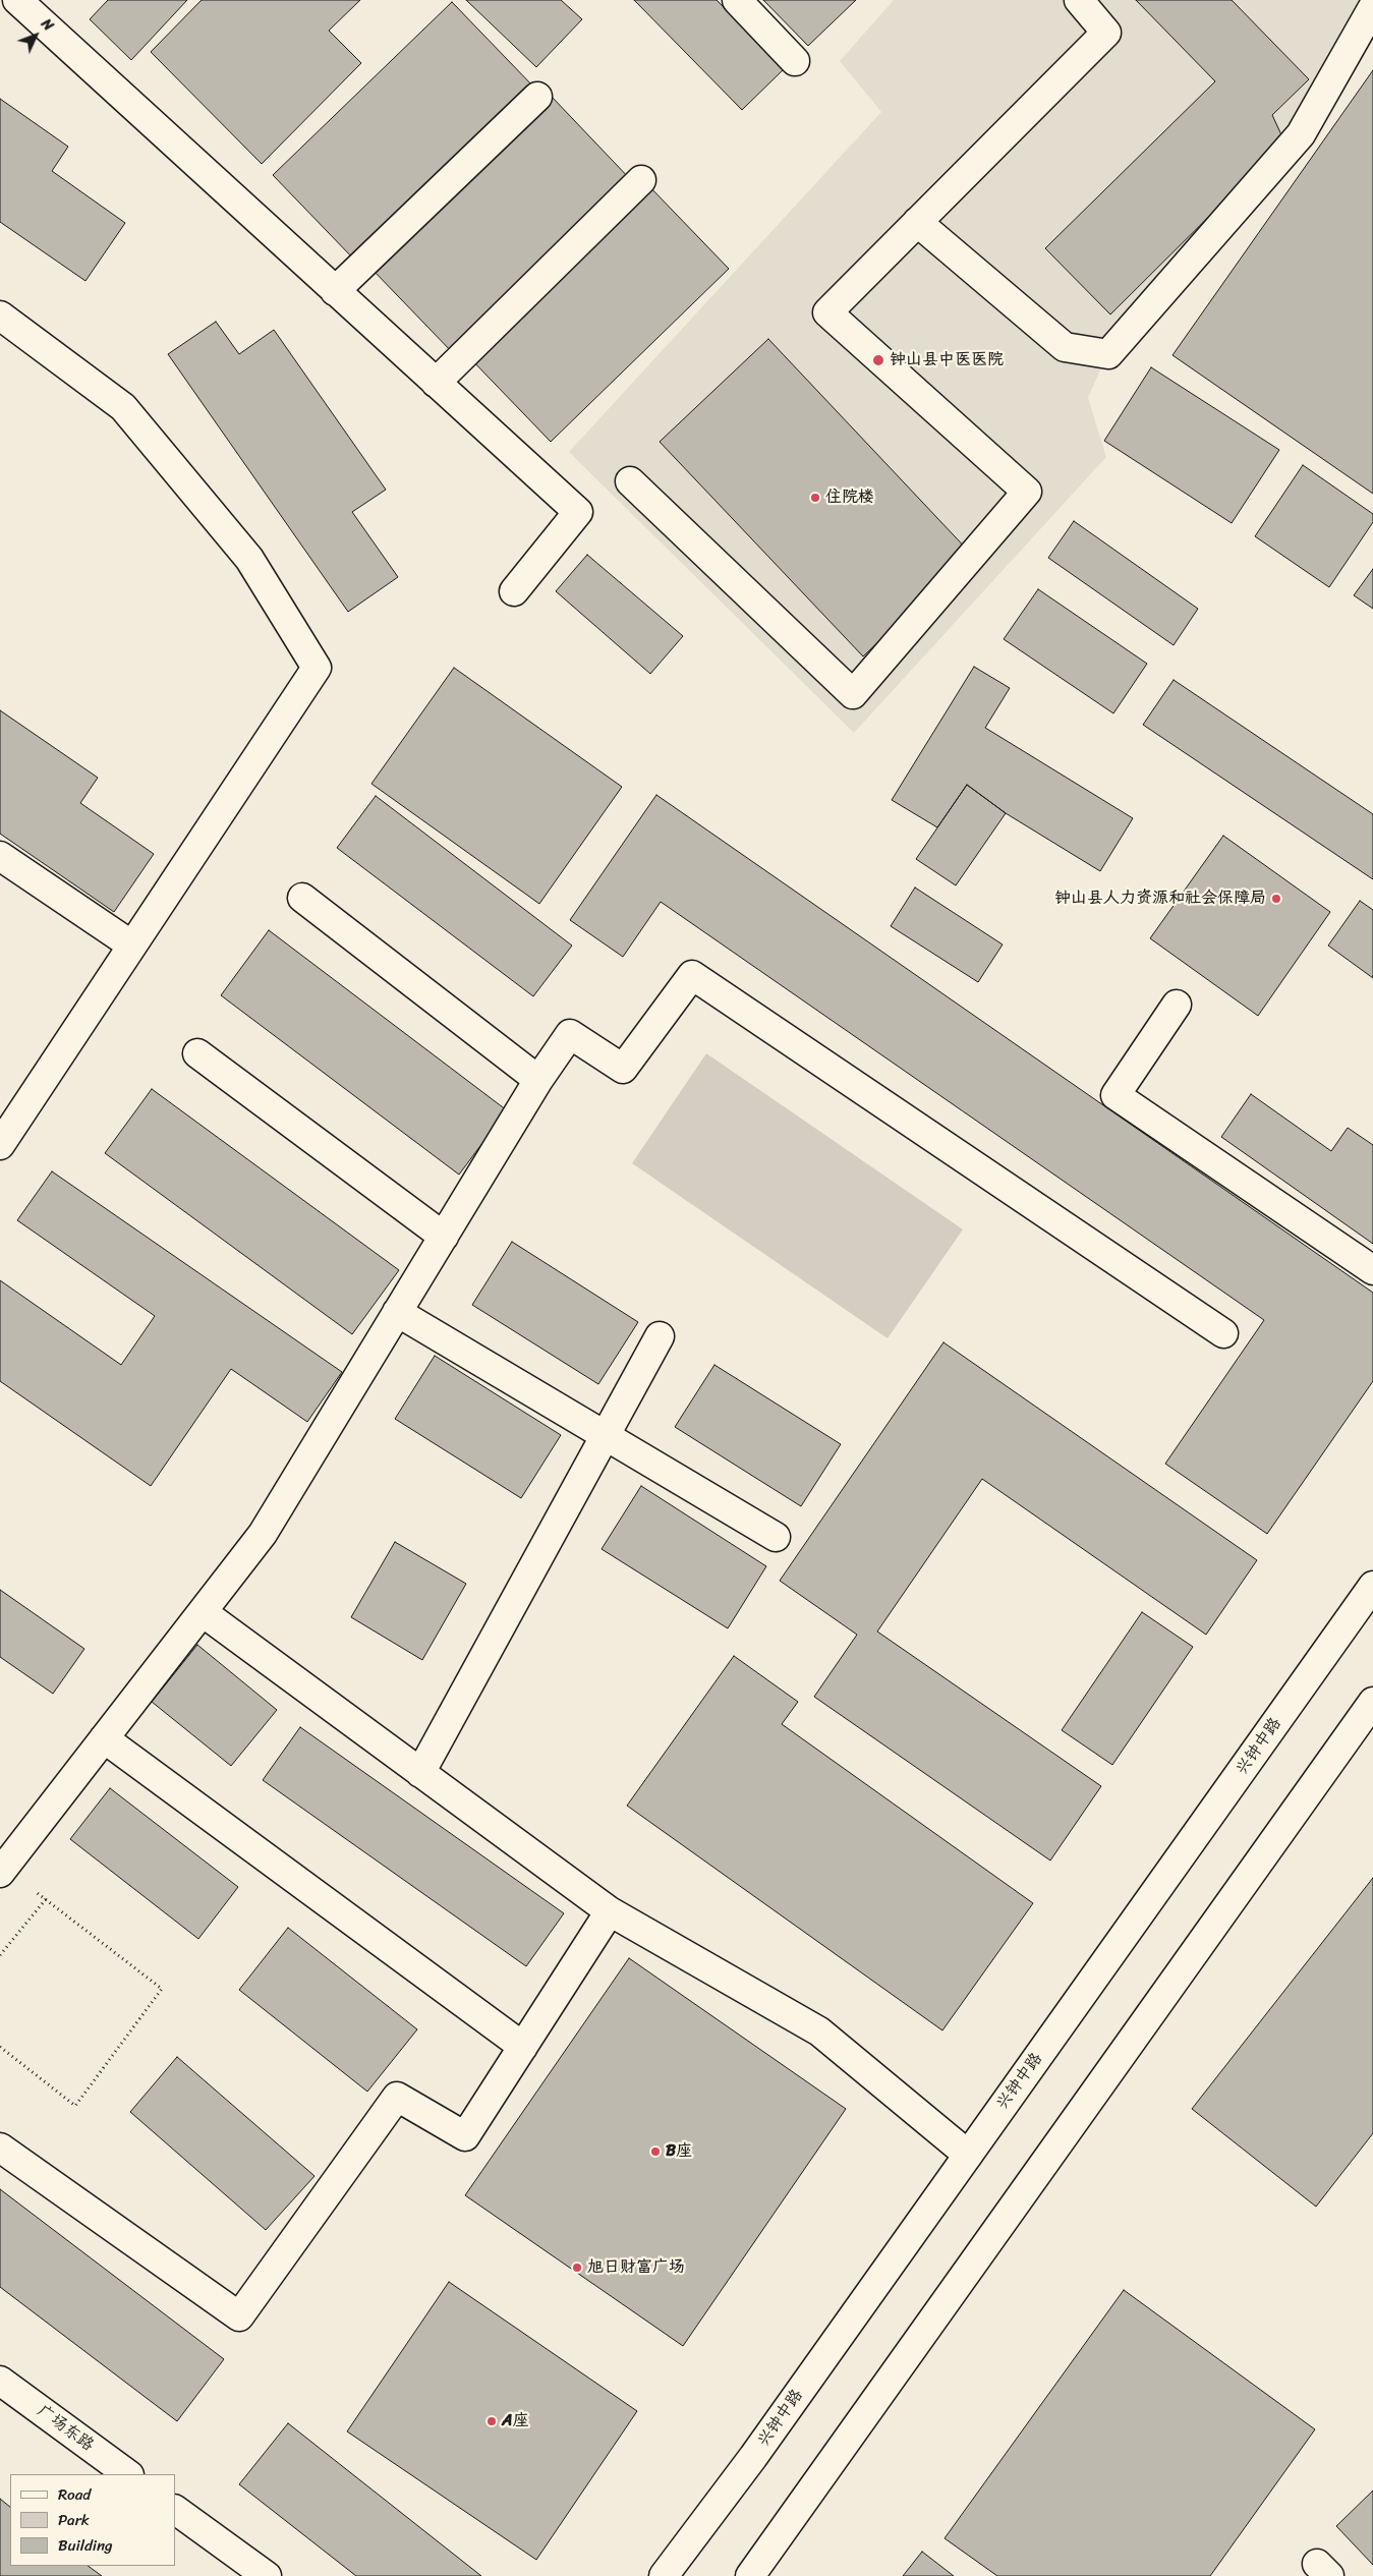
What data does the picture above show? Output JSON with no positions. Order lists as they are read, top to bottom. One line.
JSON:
{"streets":{"main road":["兴钟中路","广场东路"]},"places":["钟山县中医医院","住院楼","钟山县人力资源和社会保障局","B座","旭日财富广场","A座"],"legend":["Road","Park","Building"],"north":"top right"}
